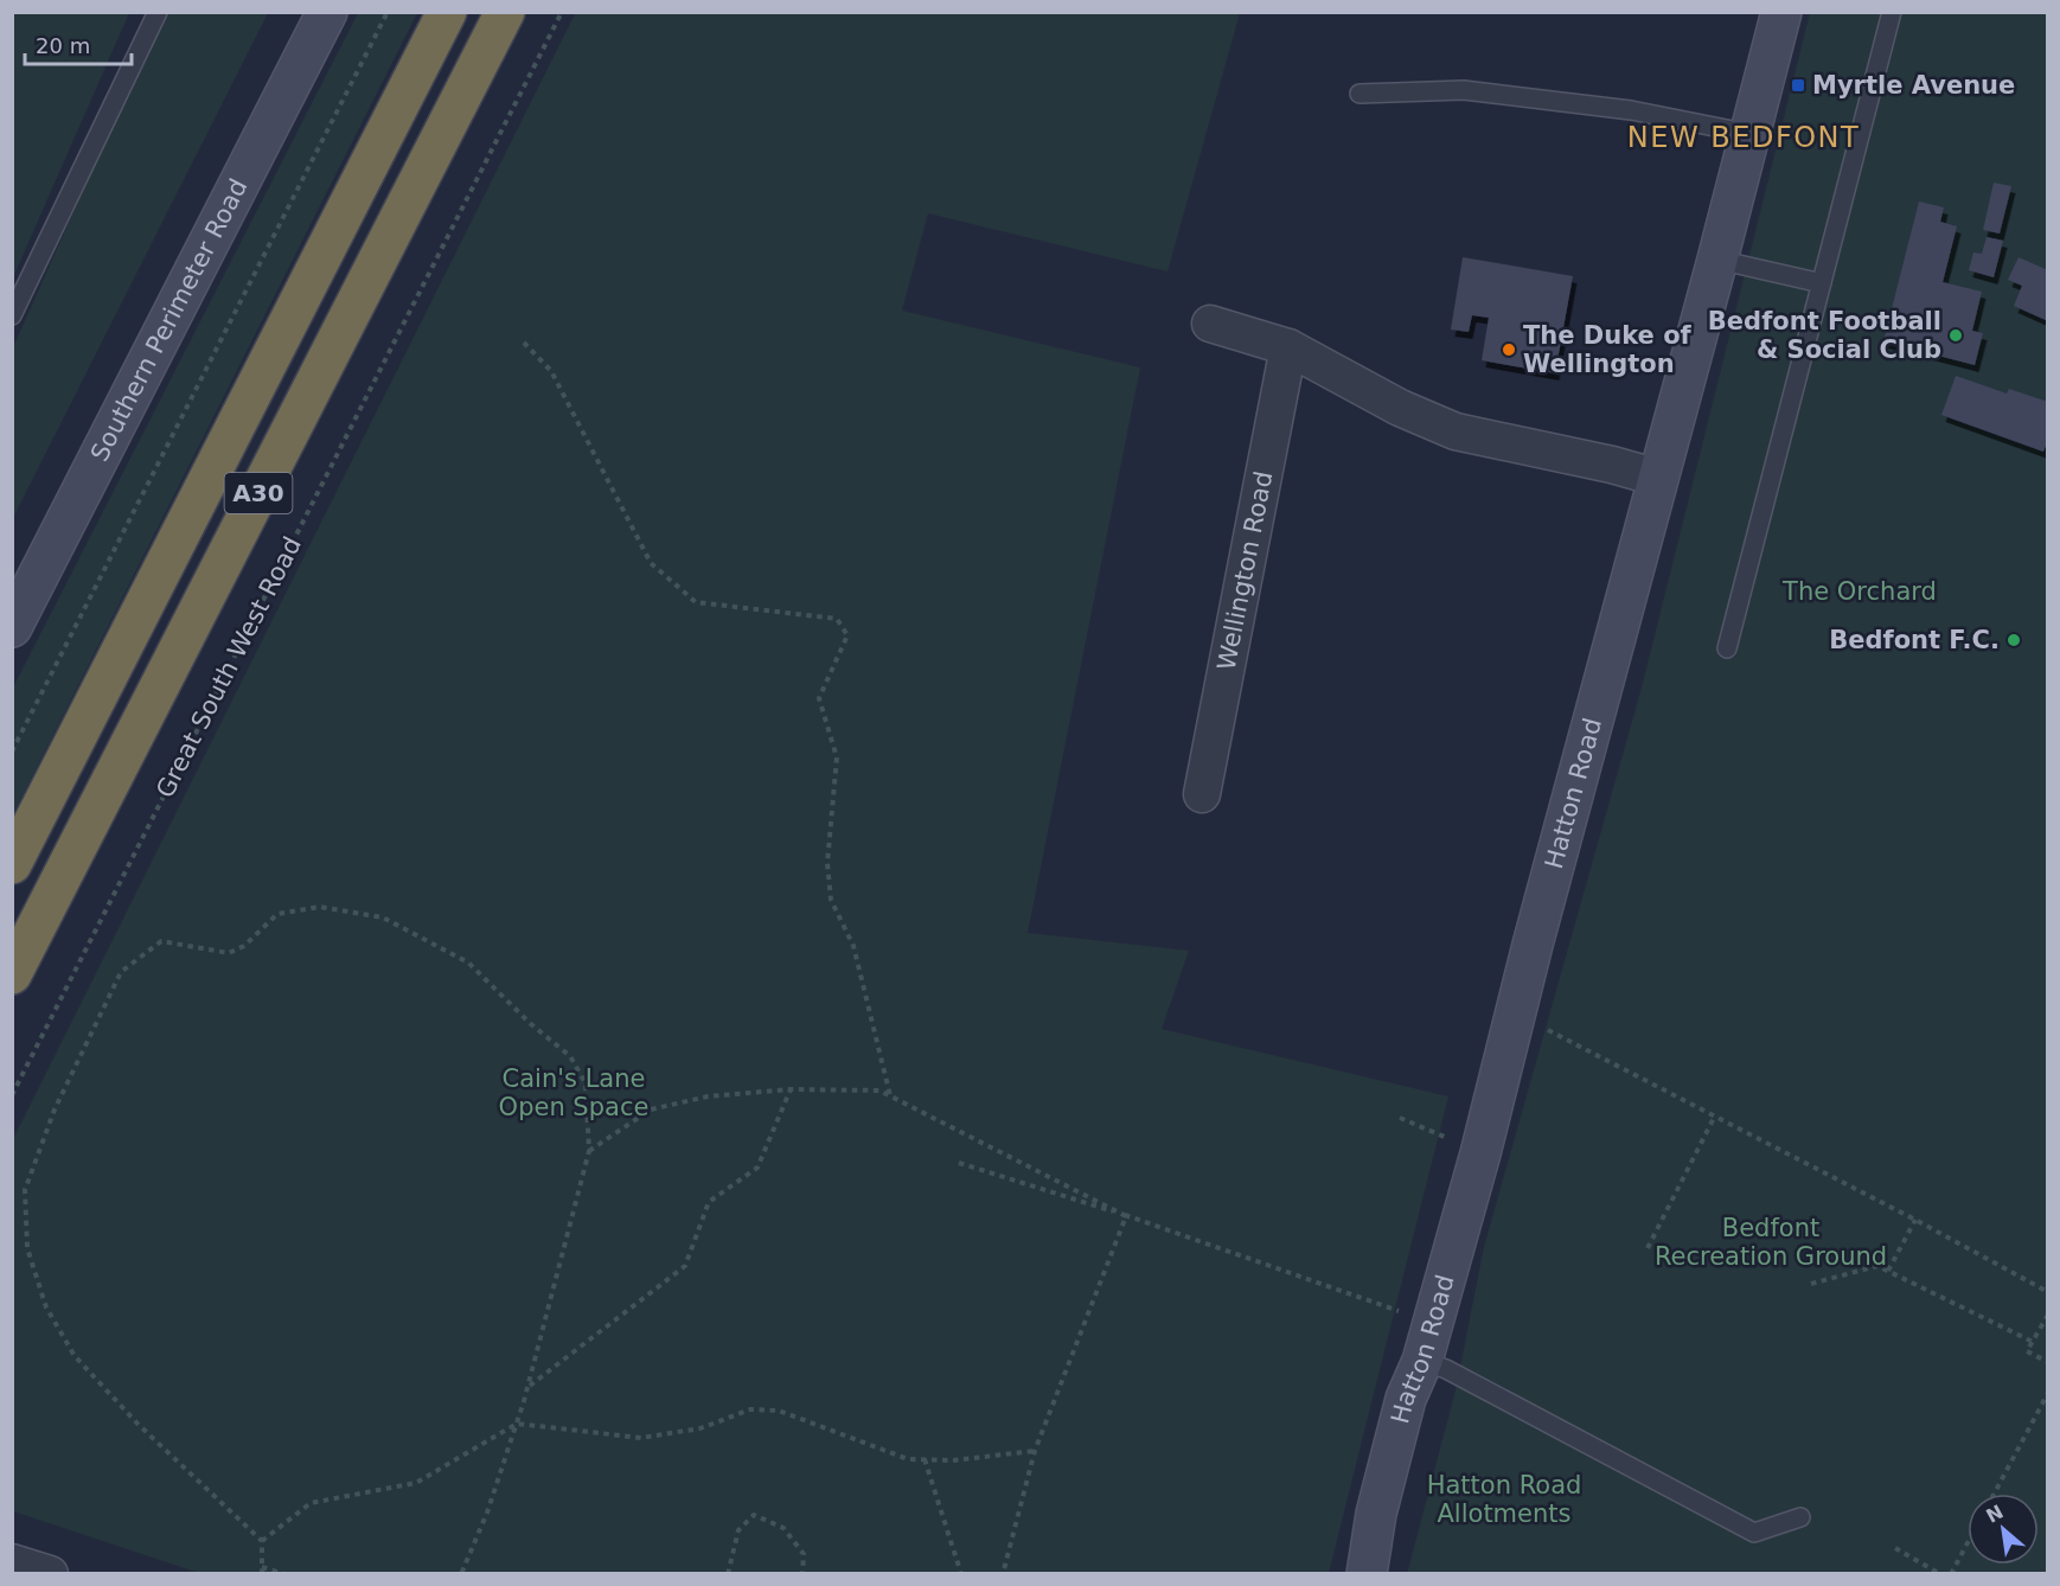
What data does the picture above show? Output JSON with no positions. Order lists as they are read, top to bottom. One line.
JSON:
{"streets":{"highway":["A30"],"street":["Southern Perimeter Road","Wellington Road","Hatton Road"],"path":["Great South West Road"]},"districts":["NEW BEDFONT"],"parks":["The Orchard","Cain's Lane Open Space","Bedfont Recreation Ground","Hatton Road Allotments"],"places":{"transit":["Myrtle Avenue"],"other":["Bedfont Football & Social Club","The Duke of Wellington","Bedfont F.C."]},"scale_bar":"20 m","north":"top left"}
